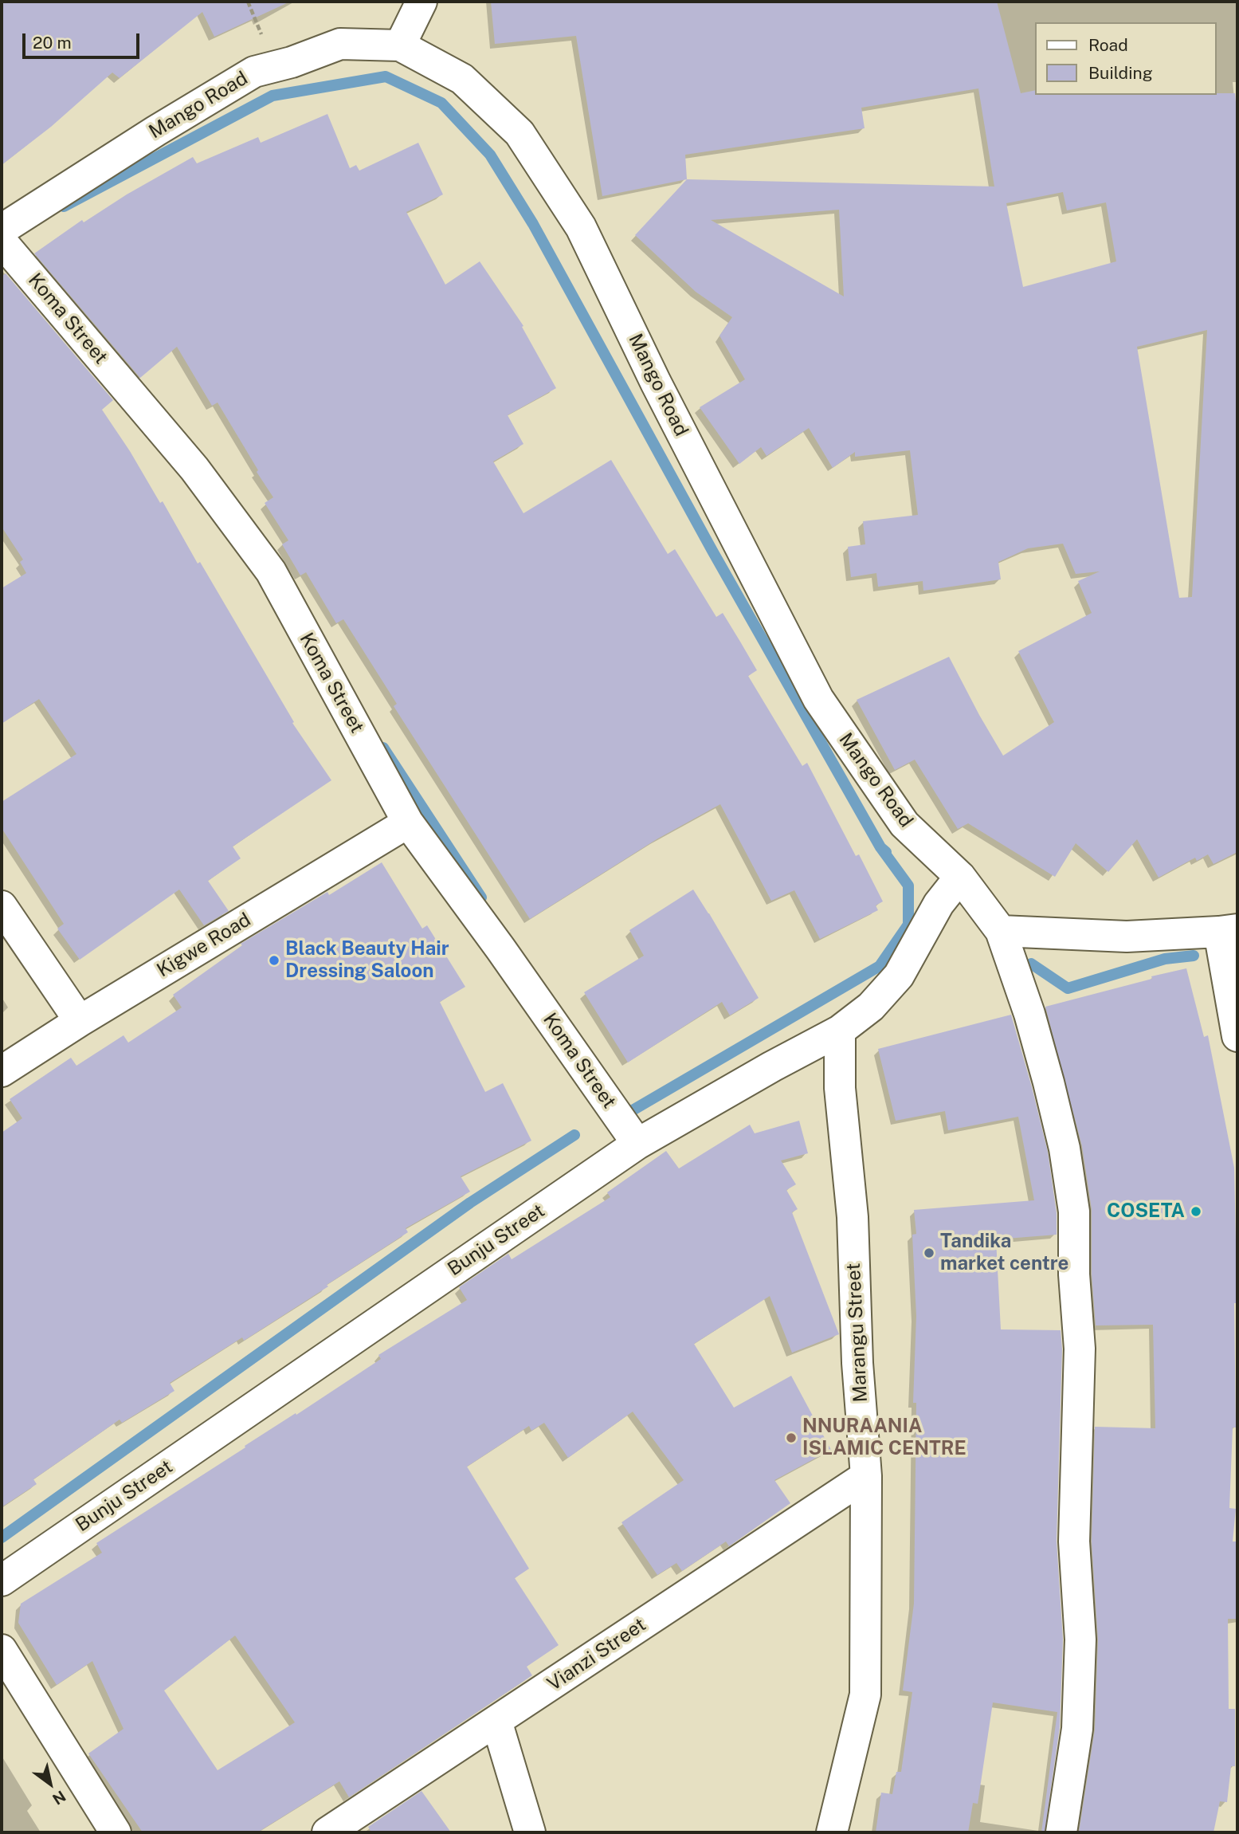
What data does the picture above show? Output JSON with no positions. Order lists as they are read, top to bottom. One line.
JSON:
{"streets":{"street":["Mango Road","Koma Street","Kigwe Road","Bunju Street","Marangu Street","Vianzi Street"]},"crossings":[["Mango Road","Bunju Street"],["Koma Street","Kigwe Road"],["Koma Street","Bunju Street"],["Bunju Street","Marangu Street"],["Marangu Street","Vianzi Street"]],"places":["Black Beauty Hair Dressing Saloon","COSETA","Tandika market centre","NNURAANIA ISLAMIC CENTRE"],"legend":["Road","Building"],"scale_bar":"20 m","north":"bottom right"}
